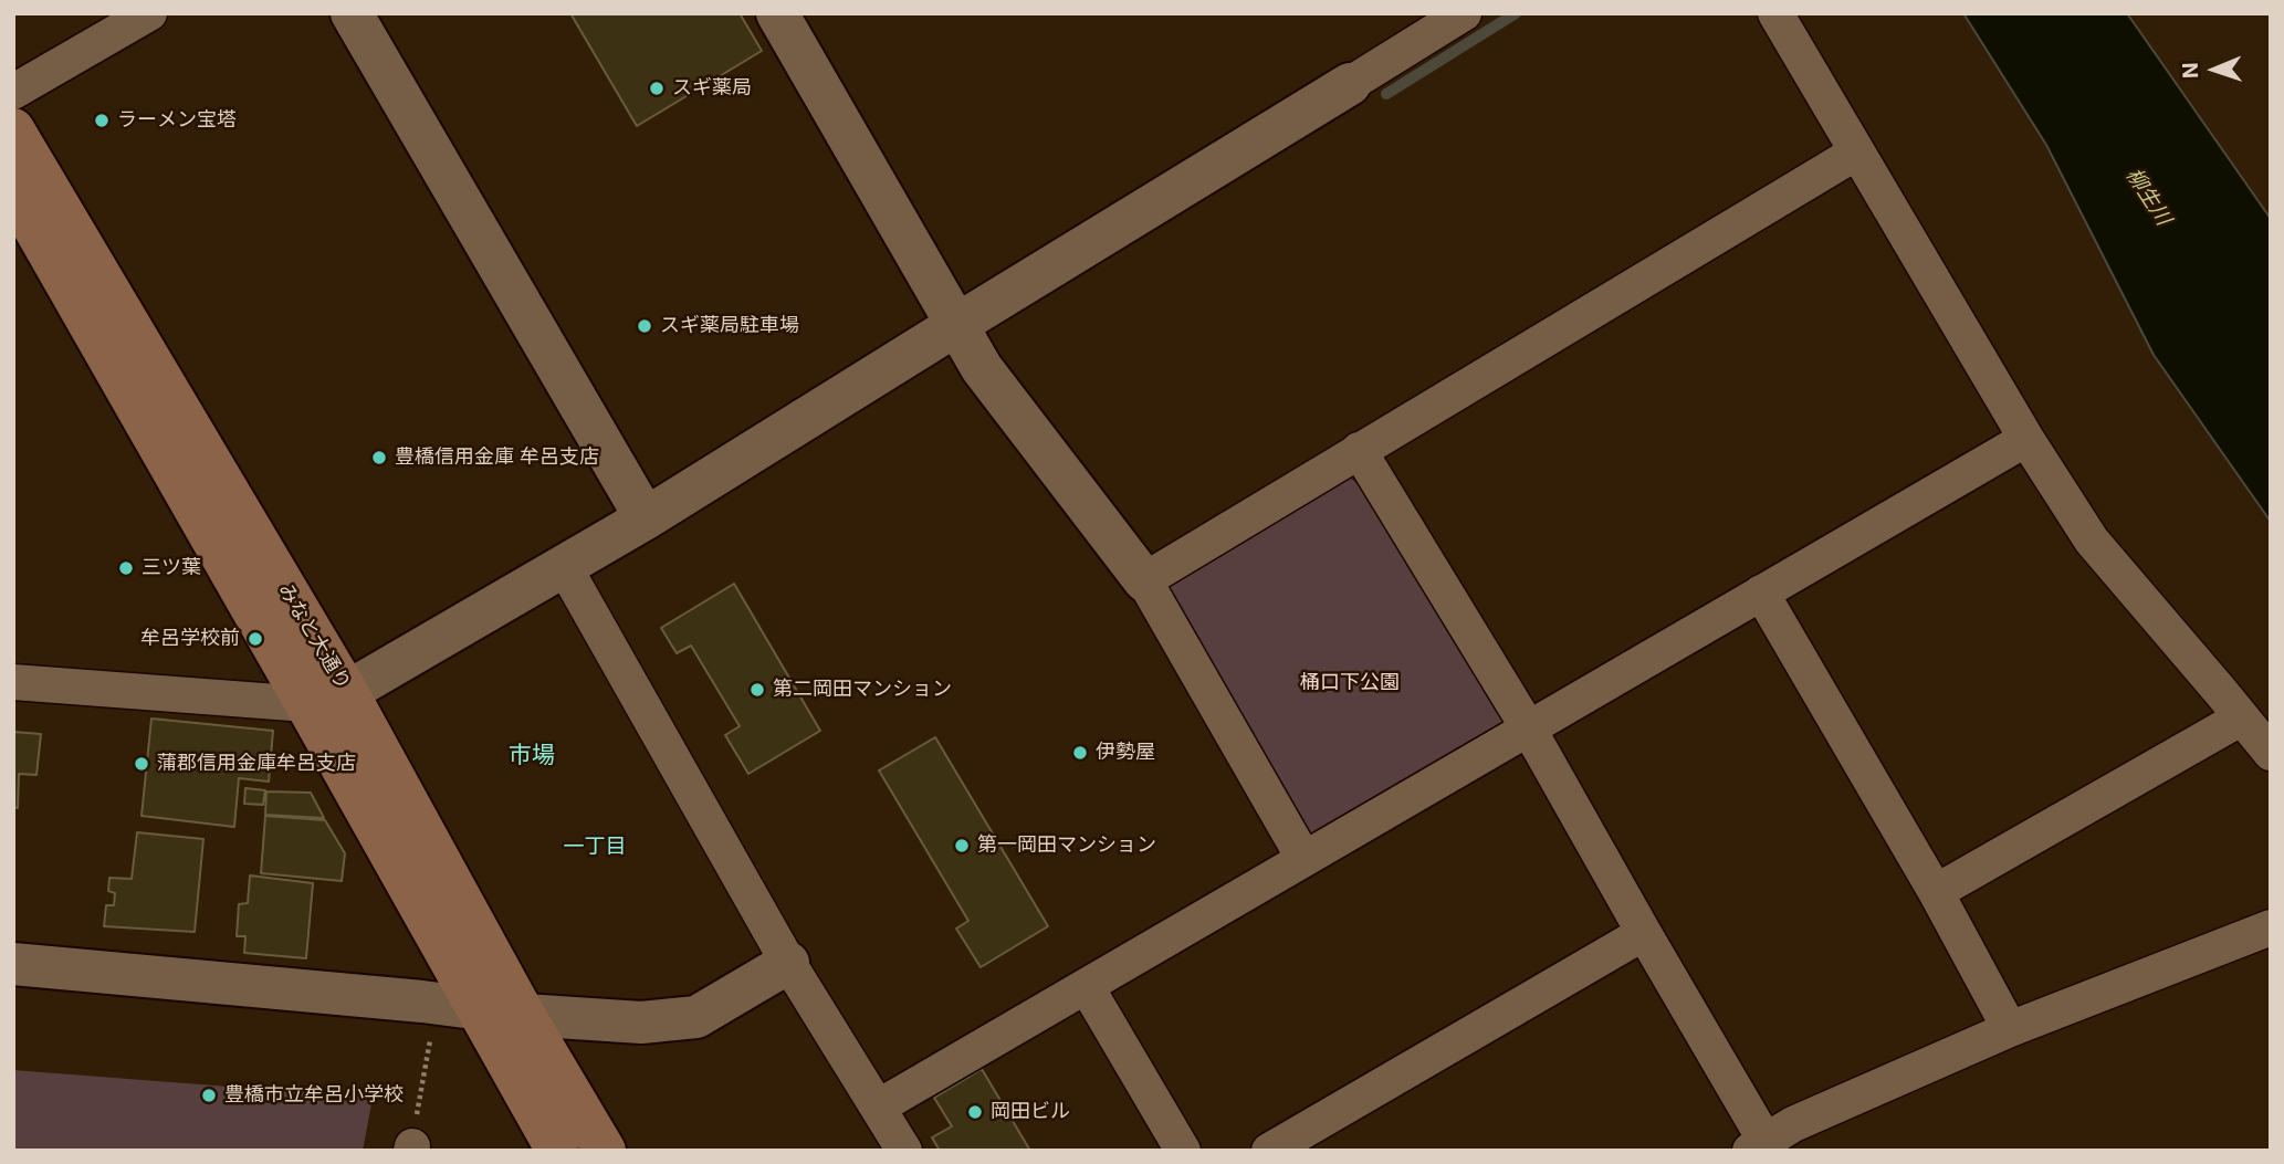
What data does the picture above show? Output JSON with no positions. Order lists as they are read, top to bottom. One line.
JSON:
{"streets":{"main road":["みなと大通り"]},"districts":["市場","一丁目"],"water":["柳生川"],"parks":["桶口下公園"],"places":["スギ薬局","ラーメン宝塔","スギ薬局駐車場","豊橋信用金庫 牟呂支店","三ツ葉","牟呂学校前","第二岡田マンション","伊勢屋","蒲郡信用金庫牟呂支店","第一岡田マンション","豊橋市立牟呂小学校","岡田ビル"],"north":"left"}
